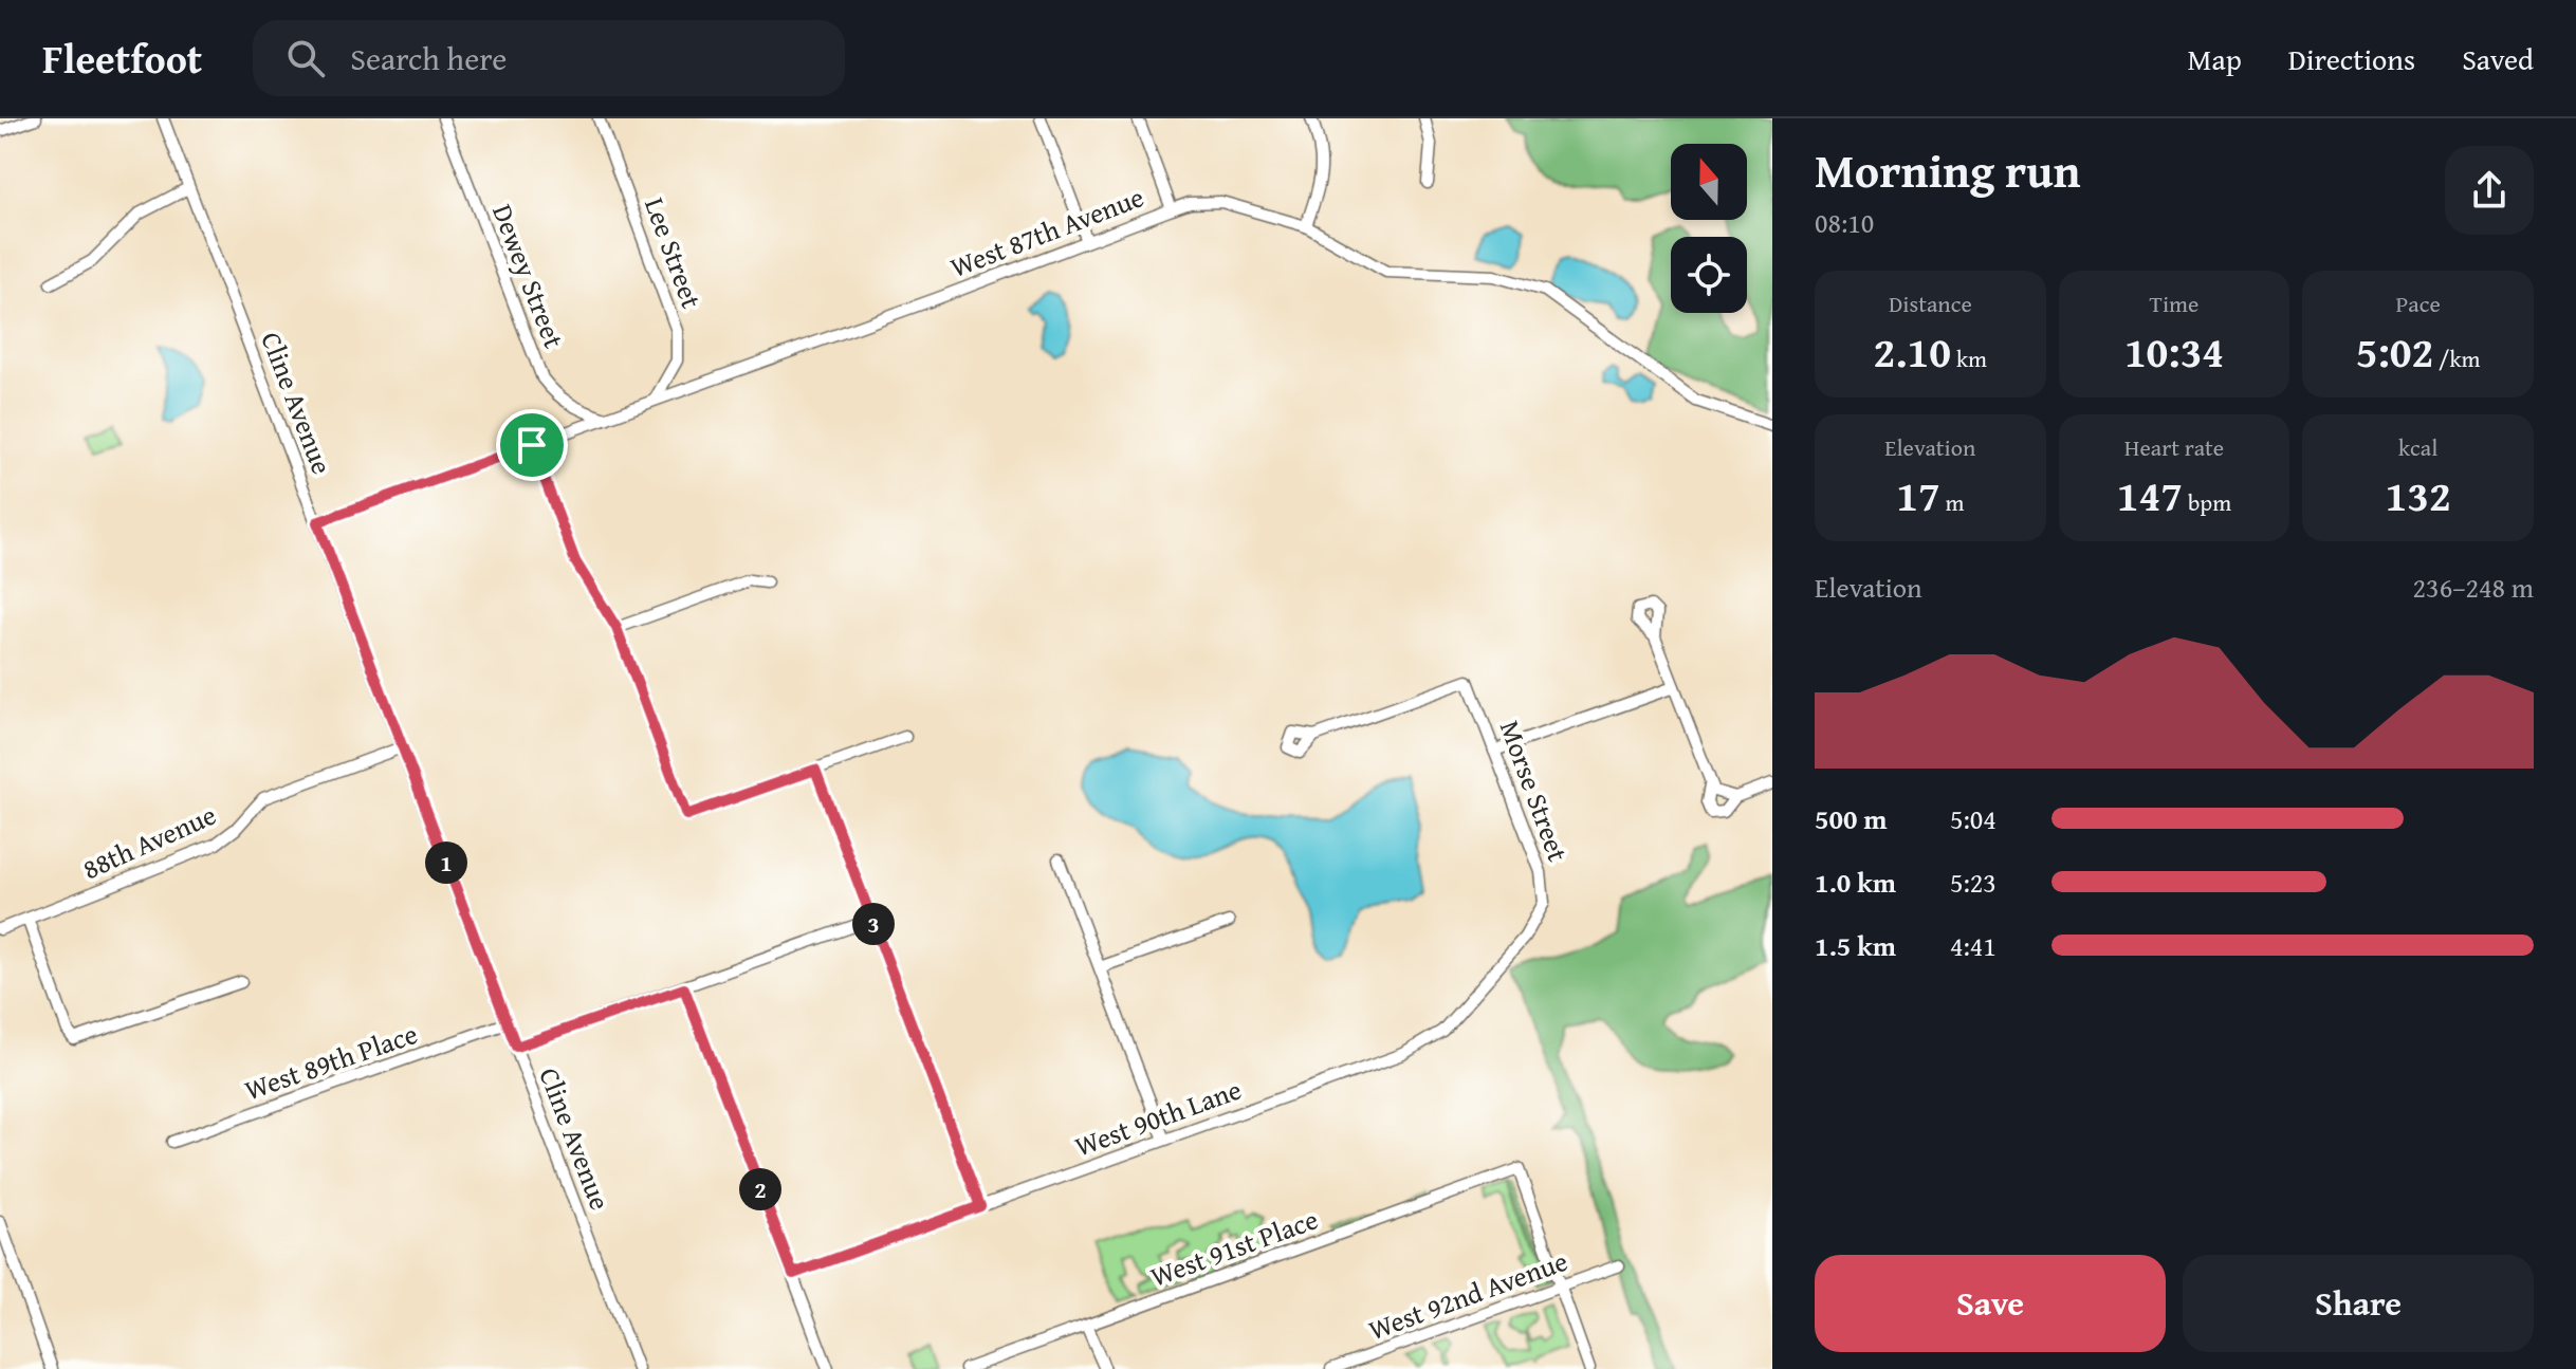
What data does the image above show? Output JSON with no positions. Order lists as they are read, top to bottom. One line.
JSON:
{"streets":{"street":["West 87th Avenue","Lee Street","Dewey Street","Cline Avenue","Morse Street","88th Avenue","West 89th Place","West 90th Lane","West 91st Place","West 92nd Avenue"]},"crossings":[["West 87th Avenue","Lee Street"],["West 87th Avenue","Dewey Street"],["West 87th Avenue","Cline Avenue"],["Cline Avenue","88th Avenue"],["Cline Avenue","West 89th Place"],["Morse Street","West 90th Lane"],["West 91st Place","West 92nd Avenue"]],"north":"top","page":{"header":"Fleetfoot","search":"Search here","nav":["Map","Directions","Saved"],"heading":["Morning run","08:10"],"stats":[["Distance","2.10 km"],["Time","10:34"],["Pace","5:02 /km"],["Elevation","17 m"],["Heart rate","147 bpm"],["kcal","132"]],"chart":["Elevation","236–248 m"],"list":[{"name":"500 m","note":"5:04"},{"name":"1.0 km","note":"5:23"},{"name":"1.5 km","note":"4:41"}],"pins":["1","3","2"],"buttons":["Save","Share"]}}
